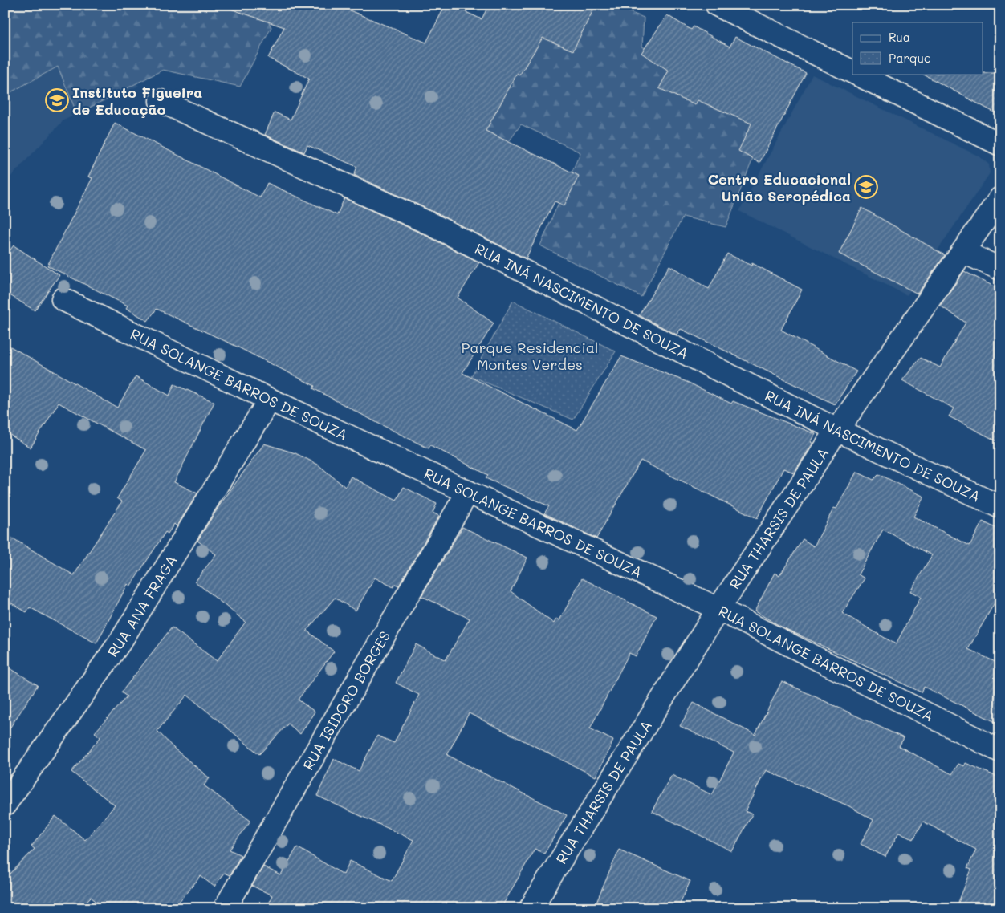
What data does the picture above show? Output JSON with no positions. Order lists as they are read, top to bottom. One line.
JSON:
{"streets":{"street":["RUA INÁ NASCIMENTO DE SOUZA","RUA SOLANGE BARROS DE SOUZA","RUA THARSIS DE PAULA","RUA ANA FRAGA","RUA ISIDORO BORGES"]},"crossings":[["RUA INÁ NASCIMENTO DE SOUZA","RUA THARSIS DE PAULA"],["RUA SOLANGE BARROS DE SOUZA","RUA THARSIS DE PAULA"],["RUA SOLANGE BARROS DE SOUZA","RUA ANA FRAGA"],["RUA SOLANGE BARROS DE SOUZA","RUA ISIDORO BORGES"]],"parks":["Parque Residencial Montes Verdes"],"places":{"school or university":["Instituto Figueira de Educação","Centro Educacional União Seropédica"]},"legend":["Rua","Parque"]}
